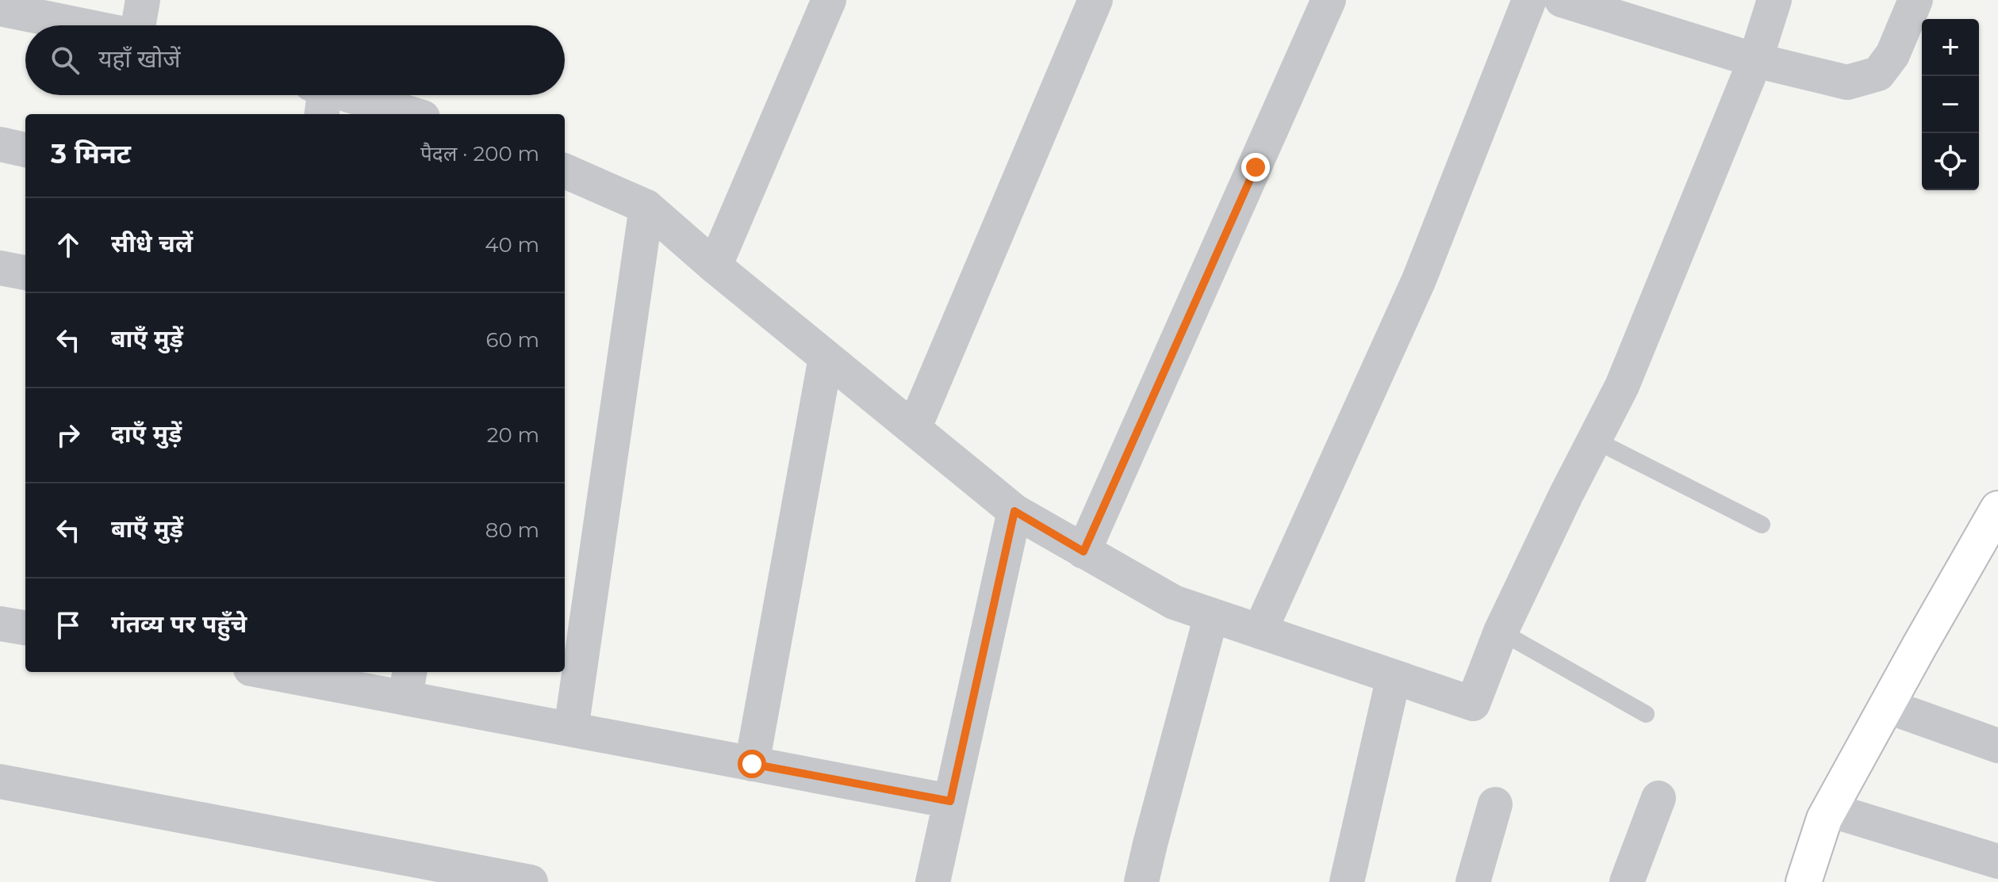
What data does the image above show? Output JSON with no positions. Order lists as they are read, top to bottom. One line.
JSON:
{"page":{"map_buttons":["+","−"],"search":"यहाँ खोजें","heading":["3 मिनट","पैदल · 200 m"],"list":[["सीधे चलें","40 m"],["बाएँ मुड़ें","60 m"],["दाएँ मुड़ें","20 m"],["बाएँ मुड़ें","80 m"],"गंतव्य पर पहुँचे"]}}
